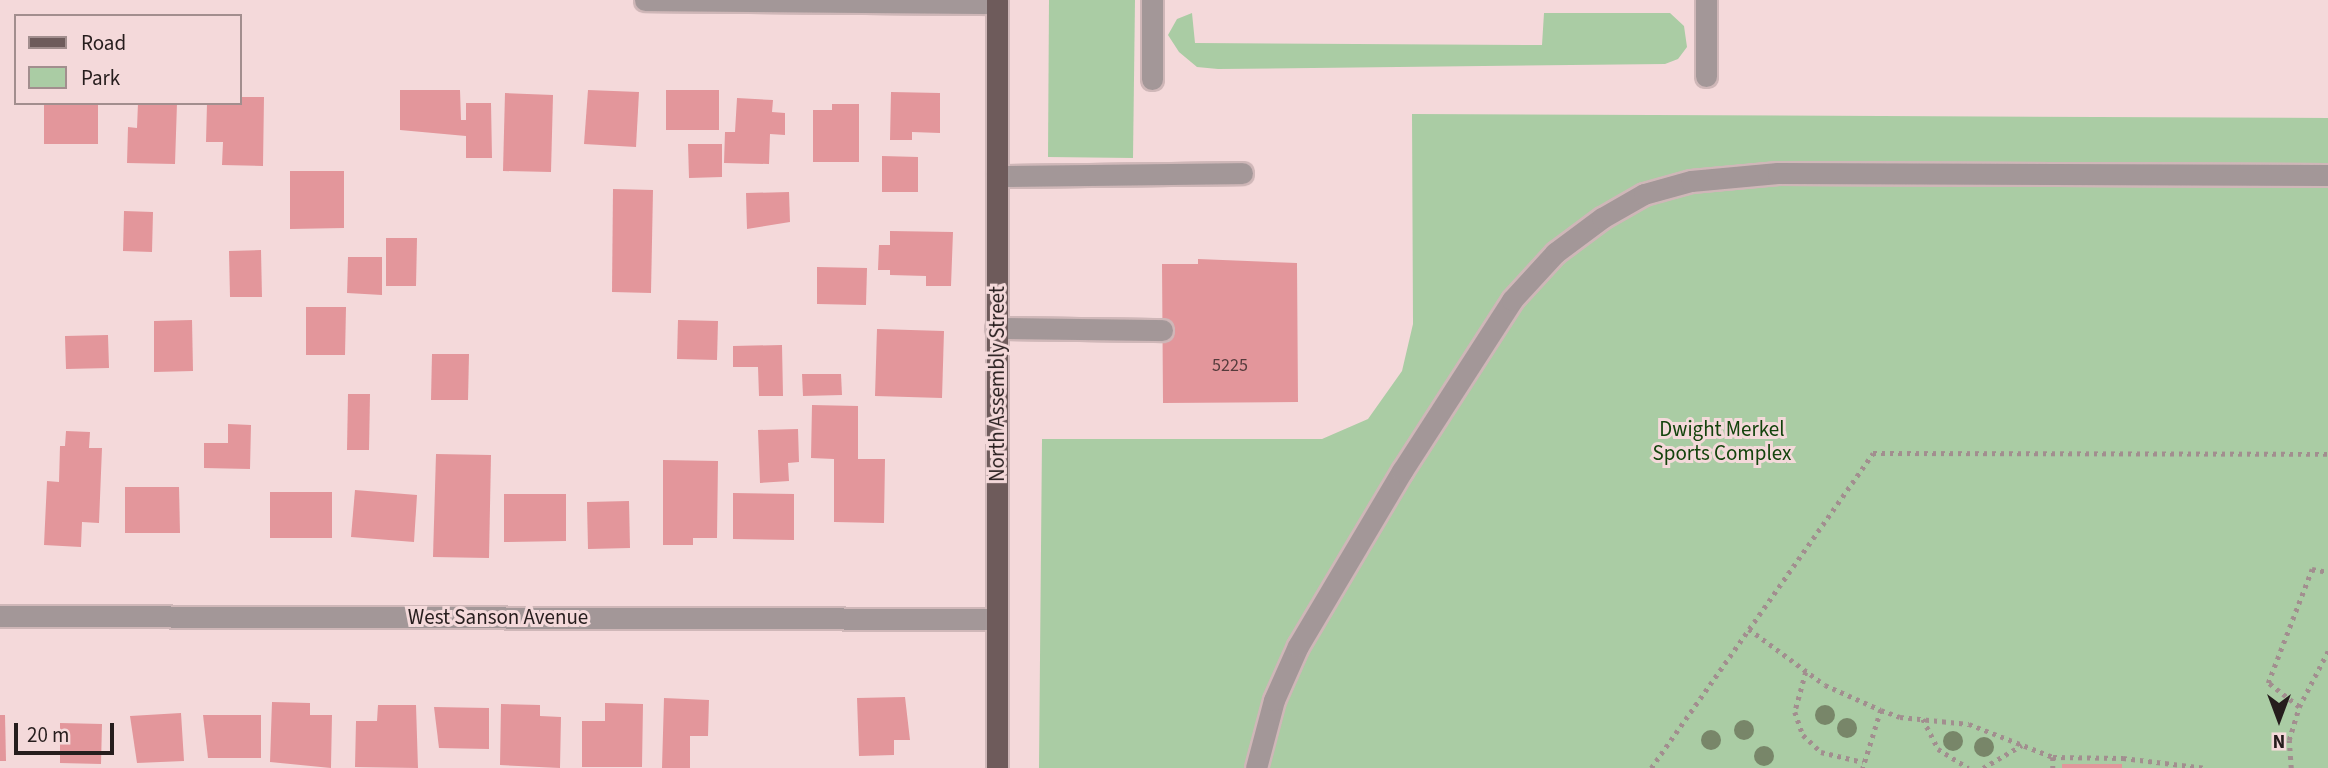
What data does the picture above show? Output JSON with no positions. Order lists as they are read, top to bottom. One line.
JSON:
{"streets":{"main road":["North Assembly Street"],"street":["West Sanson Avenue"]},"crossings":[["North Assembly Street","West Sanson Avenue"]],"parks":["Dwight Merkel Sports Complex"],"house_numbers":["5225"],"legend":["Road","Park"],"scale_bar":"20 m","north":"bottom"}
